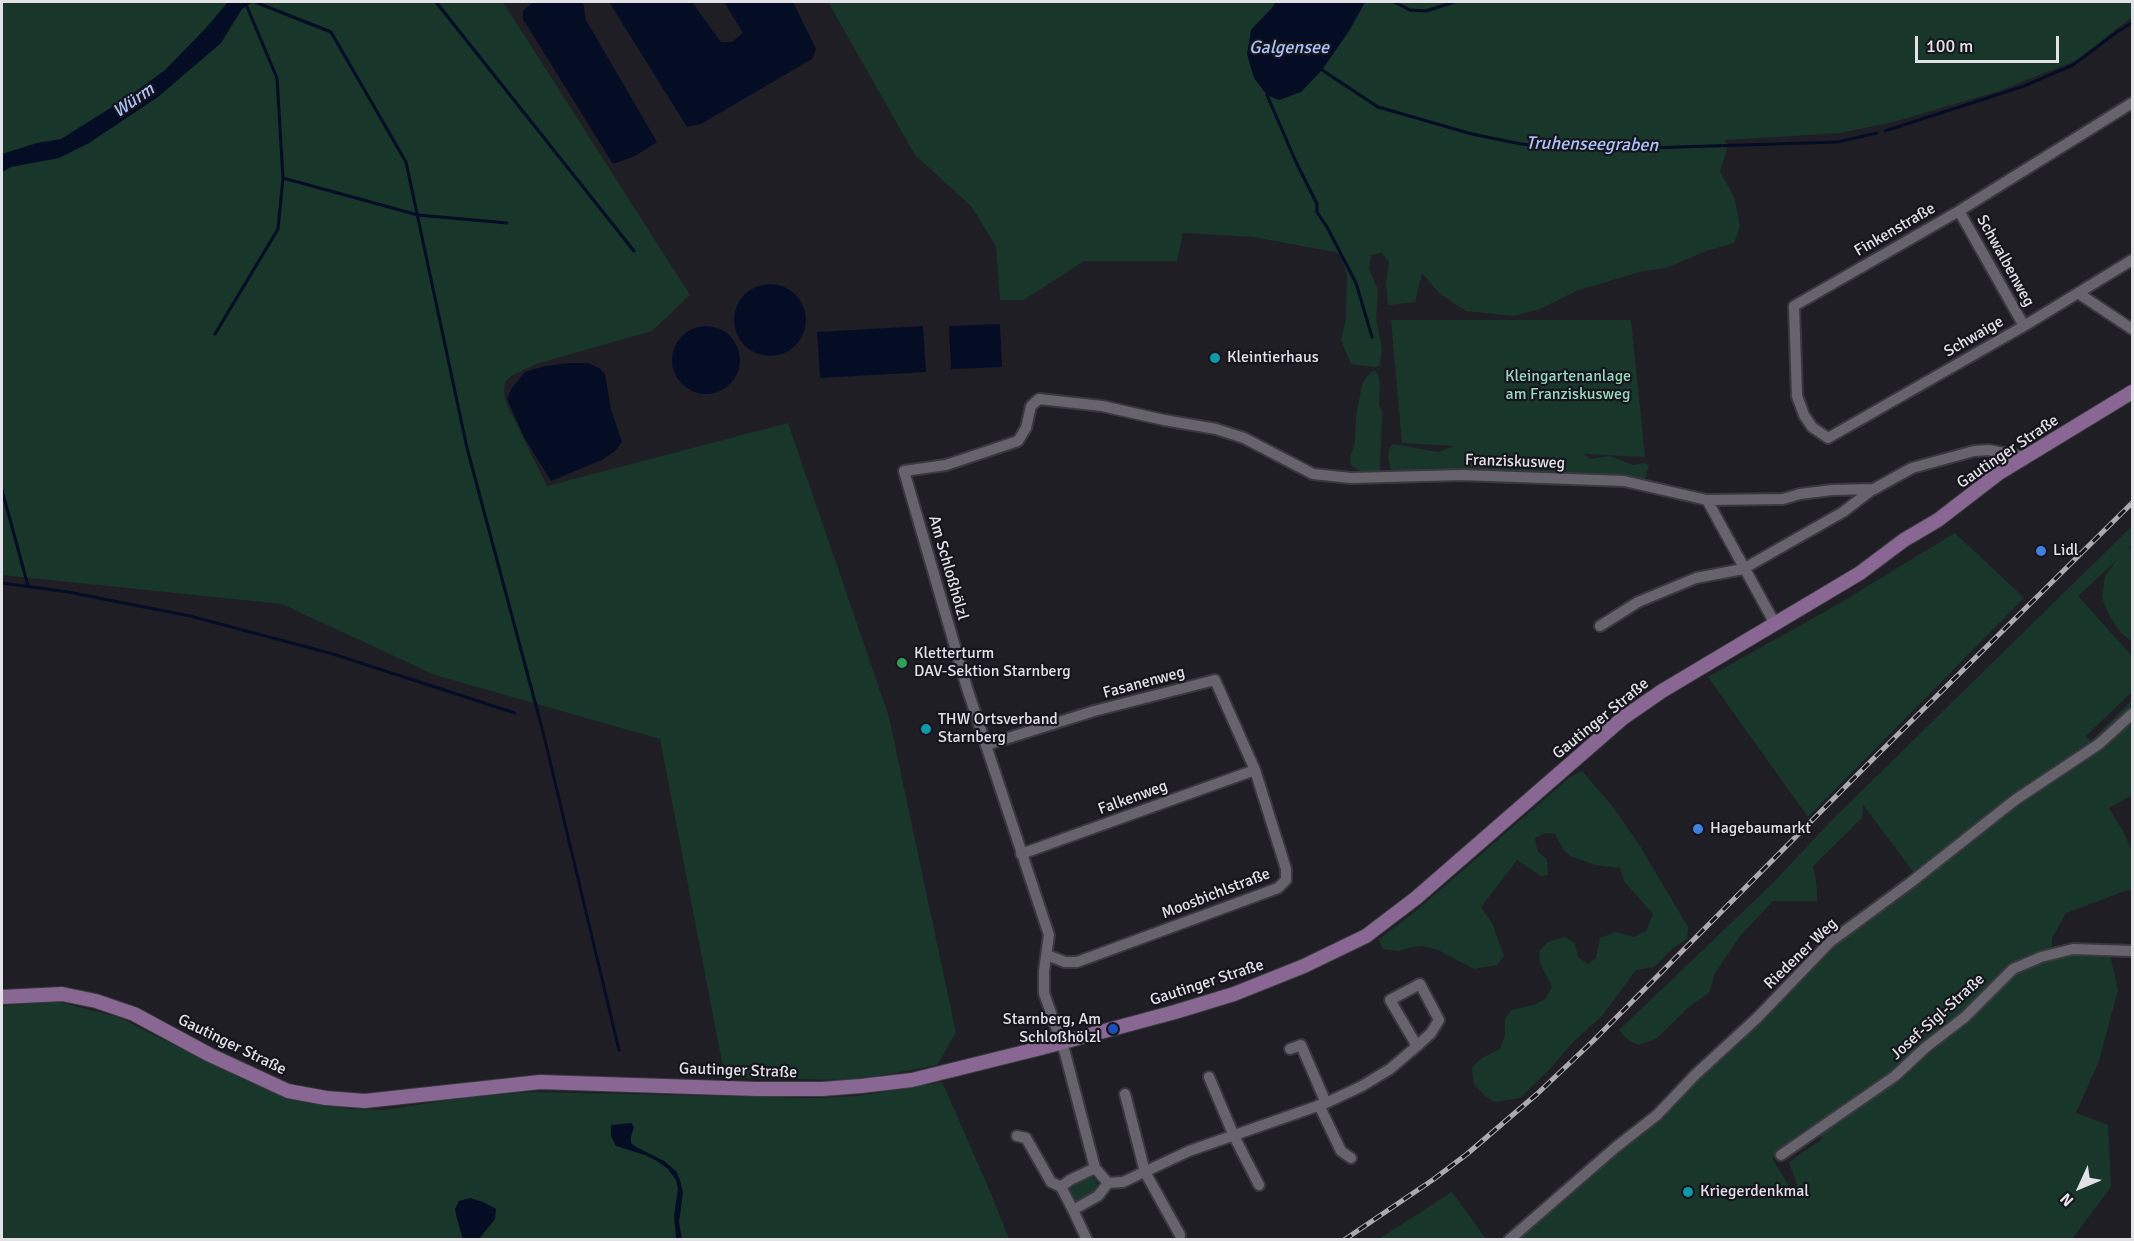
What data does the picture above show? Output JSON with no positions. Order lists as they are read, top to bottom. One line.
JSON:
{"streets":{"main road":["Gautinger Straße"],"street":["Finkenstraße","Schwalbenweg","Schwaige","Franziskusweg","Am Schloßhölzl","Fasanenweg","Falkenweg","Moosbichlstraße","Riedener Weg","Josef-Sigl-Straße"]},"crossings":[["Finkenstraße","Schwalbenweg"],["Finkenstraße","Schwaige"],["Schwalbenweg","Schwaige"],["Gautinger Straße","Franziskusweg"],["Gautinger Straße","Am Schloßhölzl"],["Franziskusweg","Am Schloßhölzl"],["Am Schloßhölzl","Fasanenweg"],["Am Schloßhölzl","Falkenweg"],["Am Schloßhölzl","Moosbichlstraße"],["Fasanenweg","Falkenweg"],["Fasanenweg","Moosbichlstraße"],["Falkenweg","Moosbichlstraße"]],"water":["Galgensee","Würm","Truhenseegraben"],"parks":["Kleingartenanlage am Franziskusweg"],"places":["Kleintierhaus","Lidl","Kletterturm DAV-Sektion Starnberg","THW Ortsverband Starnberg","Hagebaumarkt","Starnberg, Am Schloßhölzl","Kriegerdenkmal"],"scale_bar":"100 m","north":"bottom left"}
